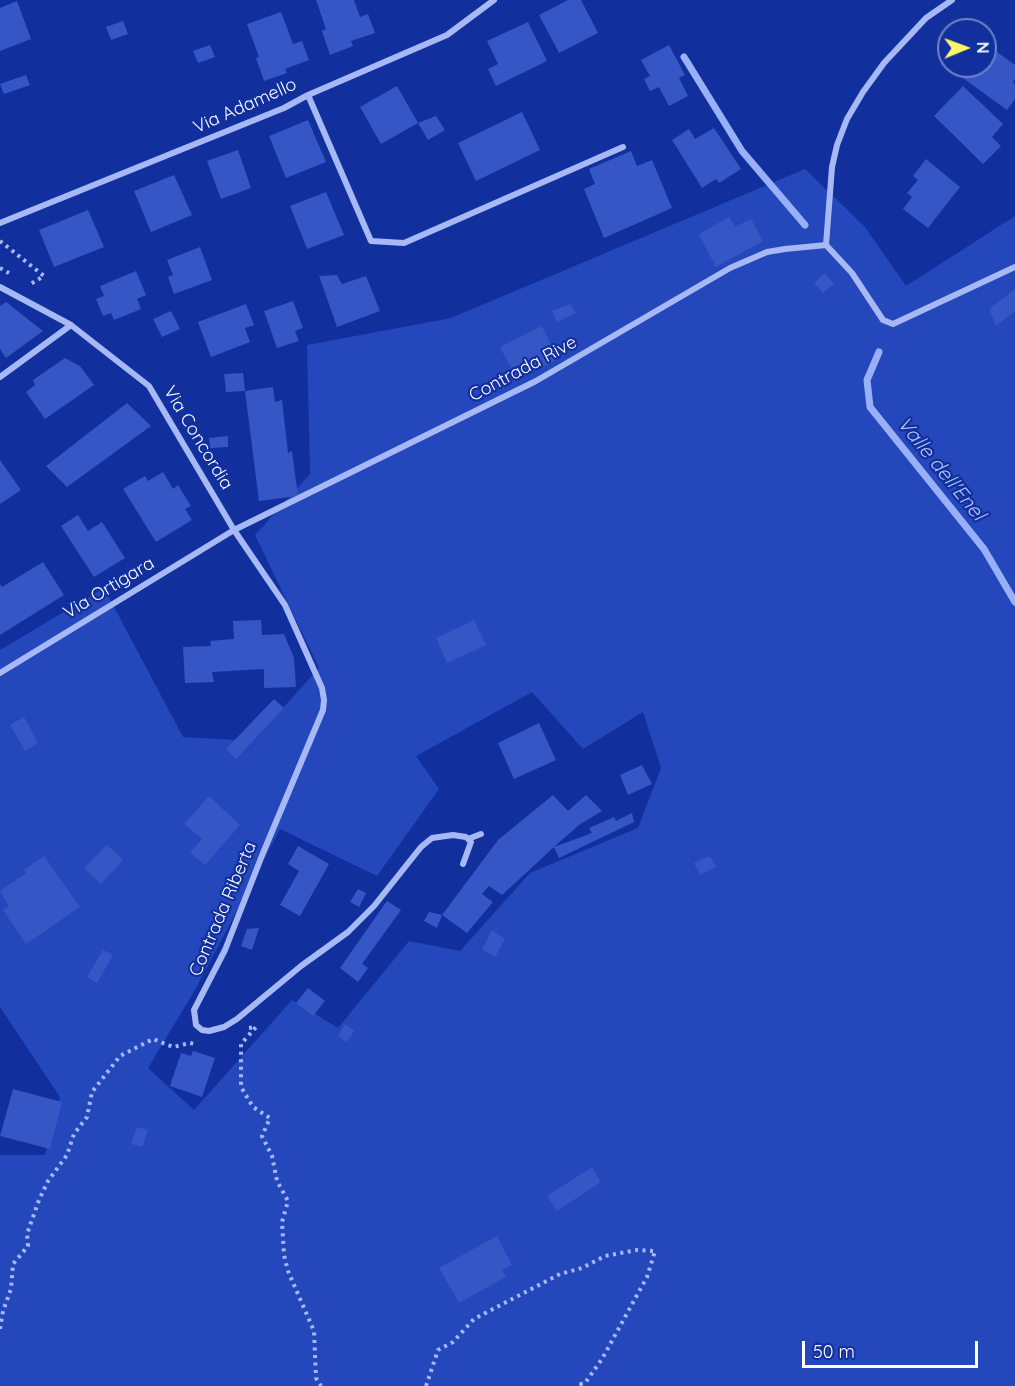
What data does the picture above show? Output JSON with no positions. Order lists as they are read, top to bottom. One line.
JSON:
{"streets":{"street":["Via Adamello","Contrada Rive","Via Concordia","Via Ortigara","Contrada Riberta"]},"crossings":[["Contrada Rive","Via Concordia"],["Contrada Rive","Via Ortigara"],["Contrada Rive","Contrada Riberta"],["Via Concordia","Via Ortigara"],["Via Concordia","Contrada Riberta"],["Via Ortigara","Contrada Riberta"]],"water":["Valle dell'Enel"],"scale_bar":"50 m","north":"right"}
